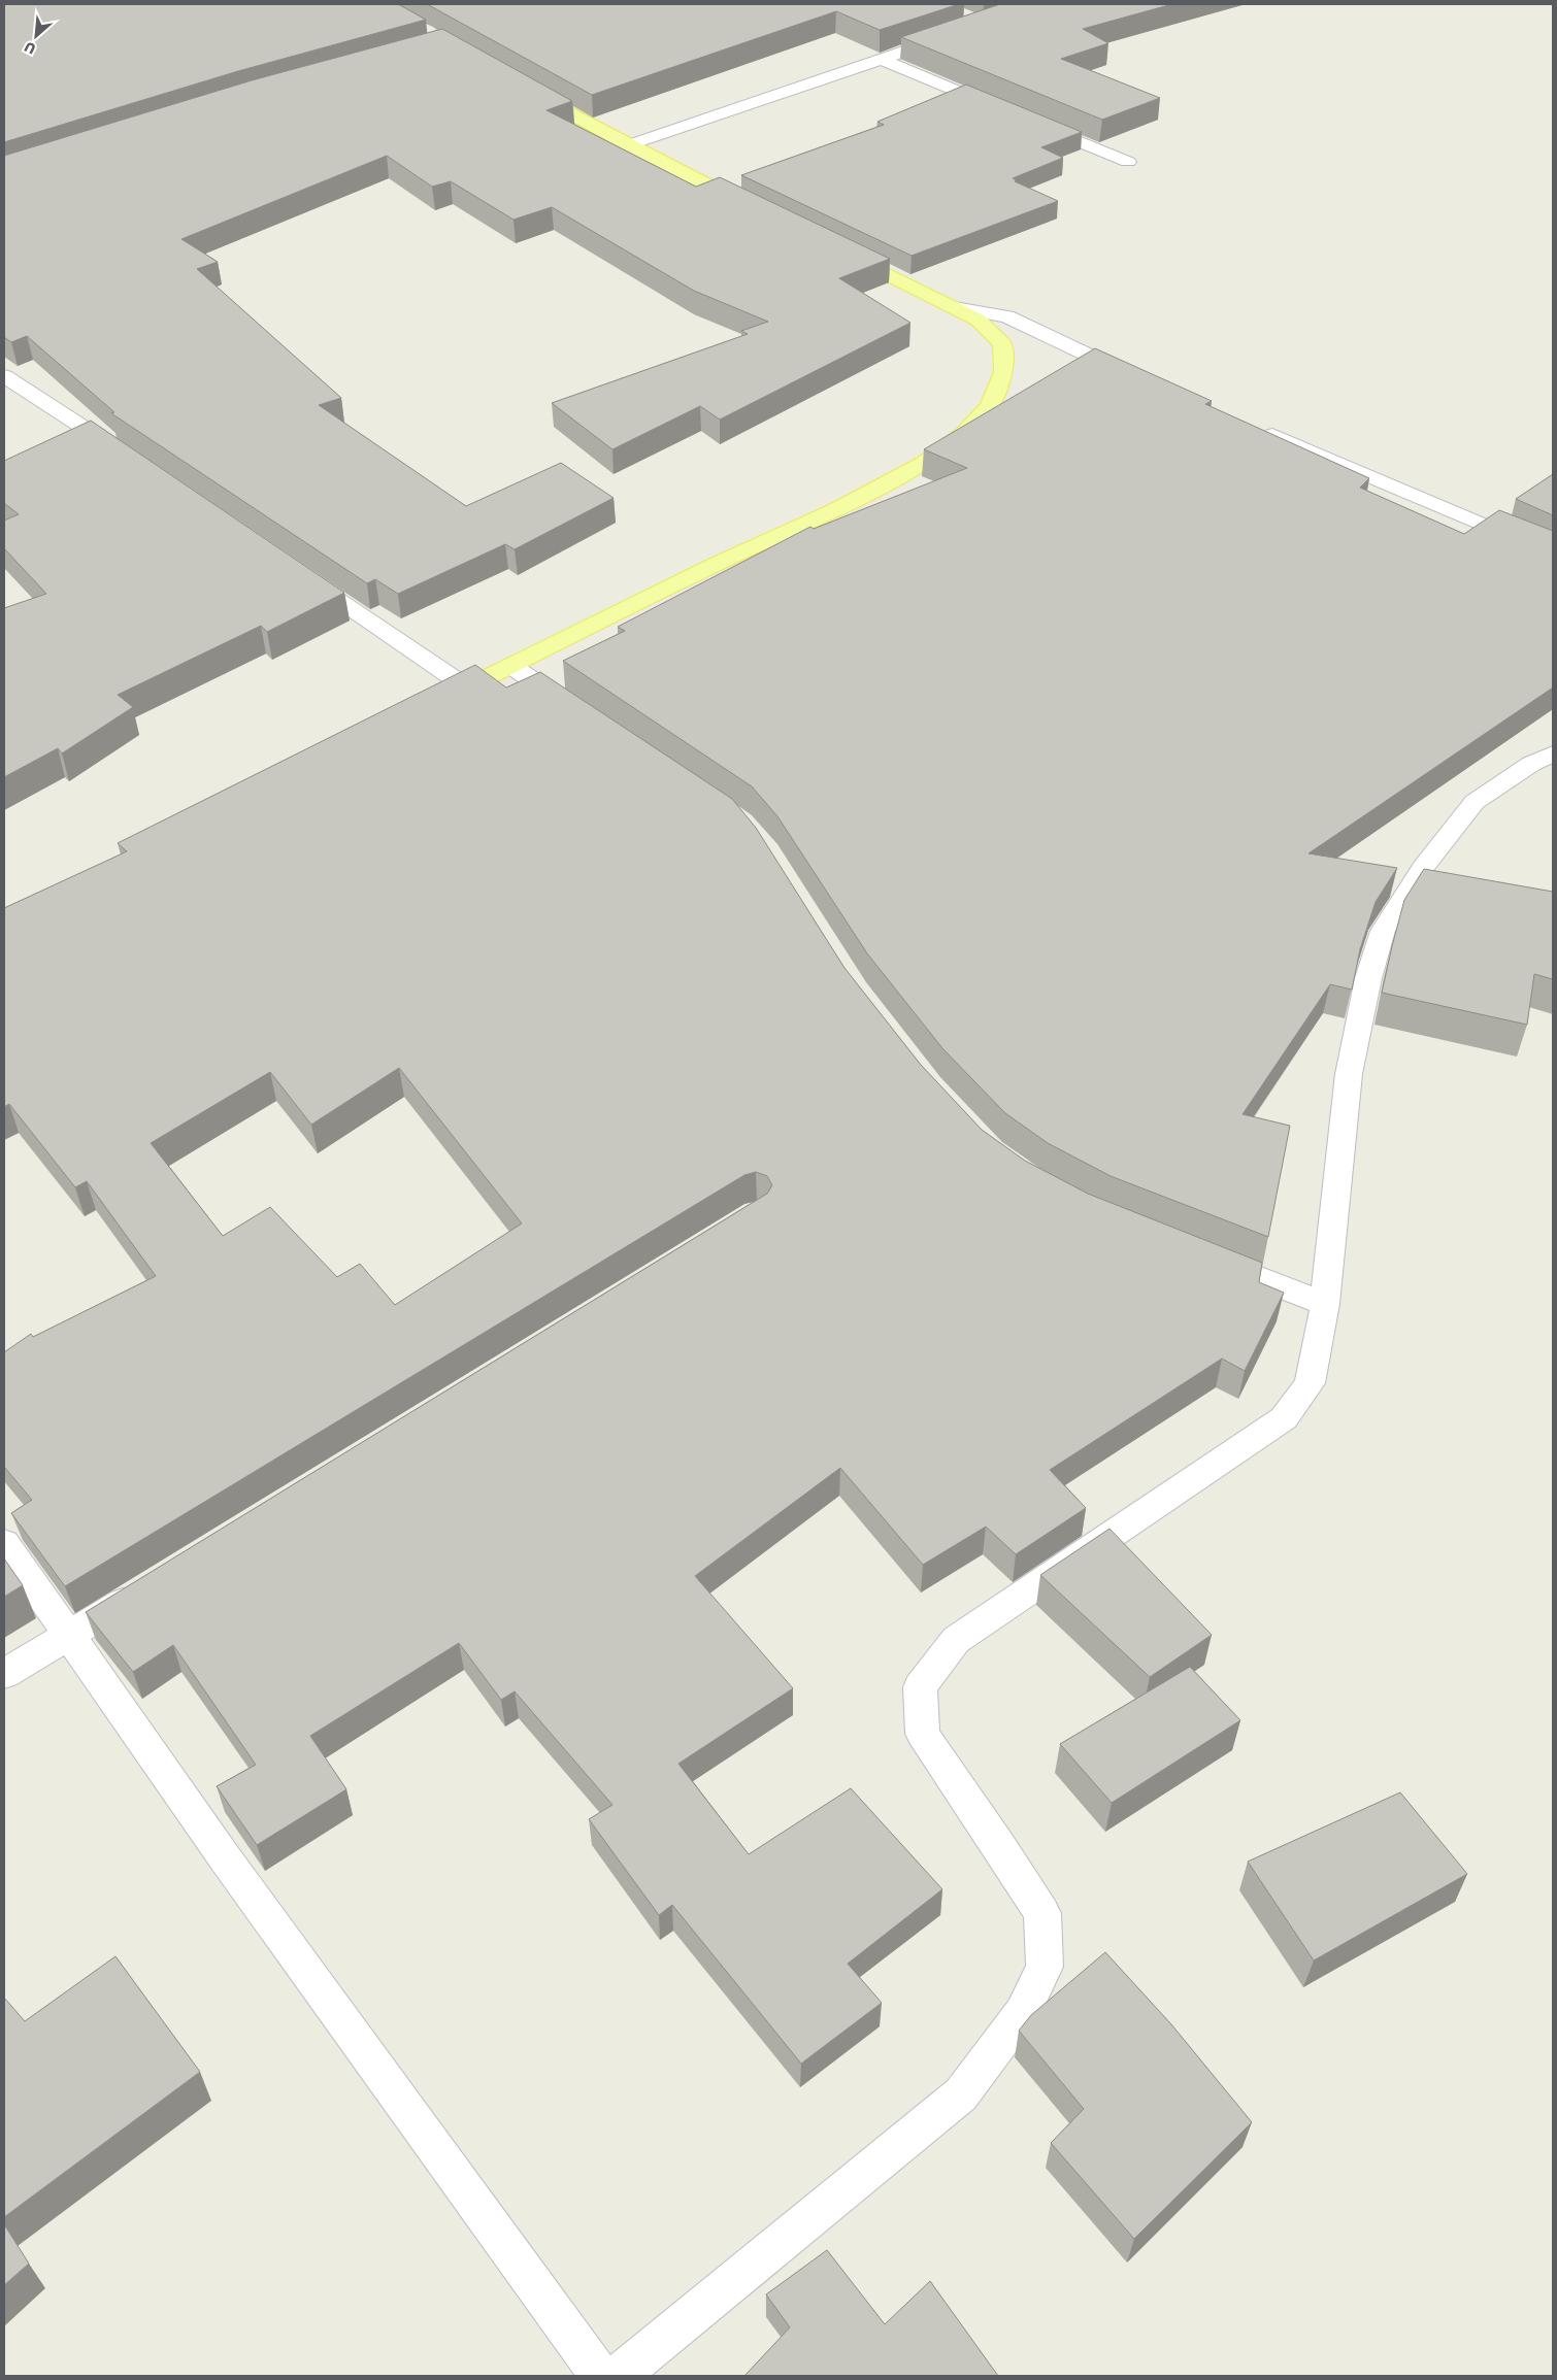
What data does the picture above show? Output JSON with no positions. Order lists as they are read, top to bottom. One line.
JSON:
{"north":"bottom left"}
